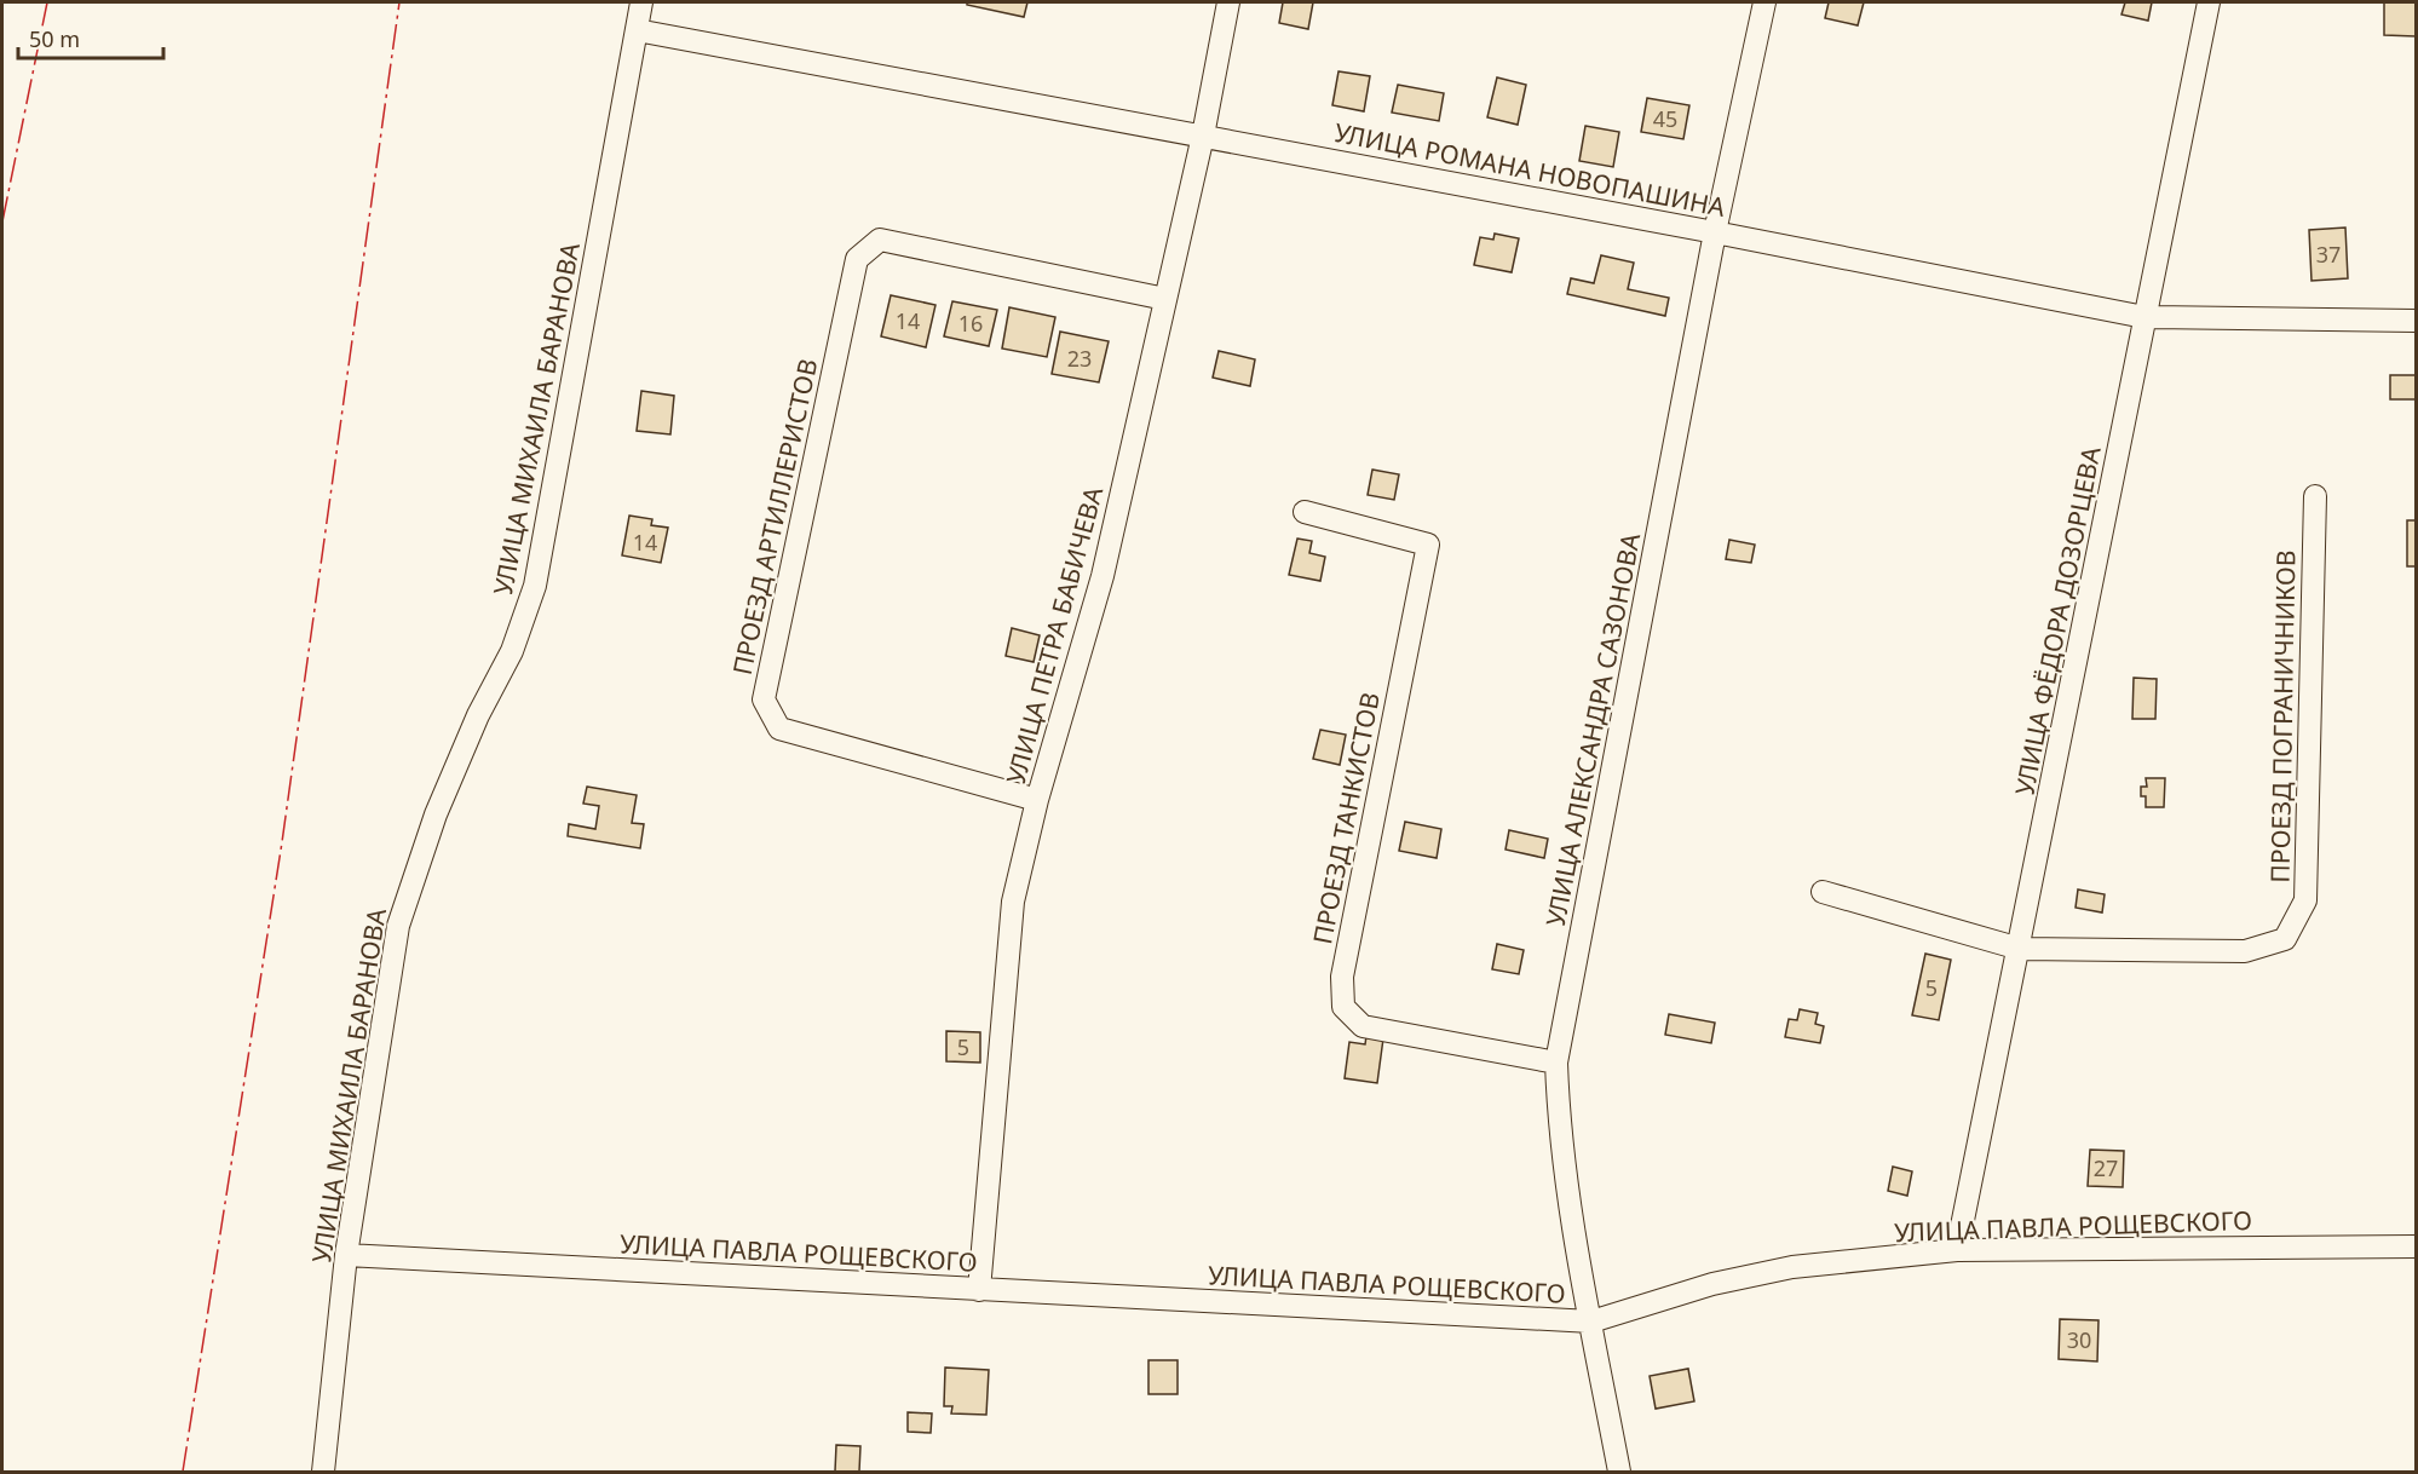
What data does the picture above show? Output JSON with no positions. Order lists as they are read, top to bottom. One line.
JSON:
{"streets":{"street":["УЛИЦА РОМАНА НОВОПАШИНА","УЛИЦА МИХАИЛА БАРАНОВА","ПРОЕЗД АРТИЛЛЕРИСТОВ","УЛИЦА ФЁДОРА ДОЗОРЦЕВА","УЛИЦА ПЕТРА БАБИЧЕВА","ПРОЕЗД ПОГРАНИЧНИКОВ","УЛИЦА АЛЕКСАНДРА САЗОНОВА","ПРОЕЗД ТАНКИСТОВ","УЛИЦА ПАВЛА РОЩЕВСКОГО"]},"crossings":[["УЛИЦА РОМАНА НОВОПАШИНА","УЛИЦА МИХАИЛА БАРАНОВА"],["УЛИЦА РОМАНА НОВОПАШИНА","УЛИЦА ФЁДОРА ДОЗОРЦЕВА"],["УЛИЦА РОМАНА НОВОПАШИНА","УЛИЦА ПЕТРА БАБИЧЕВА"],["УЛИЦА РОМАНА НОВОПАШИНА","УЛИЦА АЛЕКСАНДРА САЗОНОВА"],["УЛИЦА МИХАИЛА БАРАНОВА","УЛИЦА ПАВЛА РОЩЕВСКОГО"],["ПРОЕЗД АРТИЛЛЕРИСТОВ","УЛИЦА ПЕТРА БАБИЧЕВА"],["УЛИЦА ФЁДОРА ДОЗОРЦЕВА","ПРОЕЗД ПОГРАНИЧНИКОВ"],["УЛИЦА ФЁДОРА ДОЗОРЦЕВА","УЛИЦА ПАВЛА РОЩЕВСКОГО"],["УЛИЦА ПЕТРА БАБИЧЕВА","УЛИЦА ПАВЛА РОЩЕВСКОГО"],["УЛИЦА АЛЕКСАНДРА САЗОНОВА","ПРОЕЗД ТАНКИСТОВ"],["УЛИЦА АЛЕКСАНДРА САЗОНОВА","УЛИЦА ПАВЛА РОЩЕВСКОГО"]],"house_numbers":["45","37","14","16","23","14","5","5","27","30"],"scale_bar":"50 m"}
